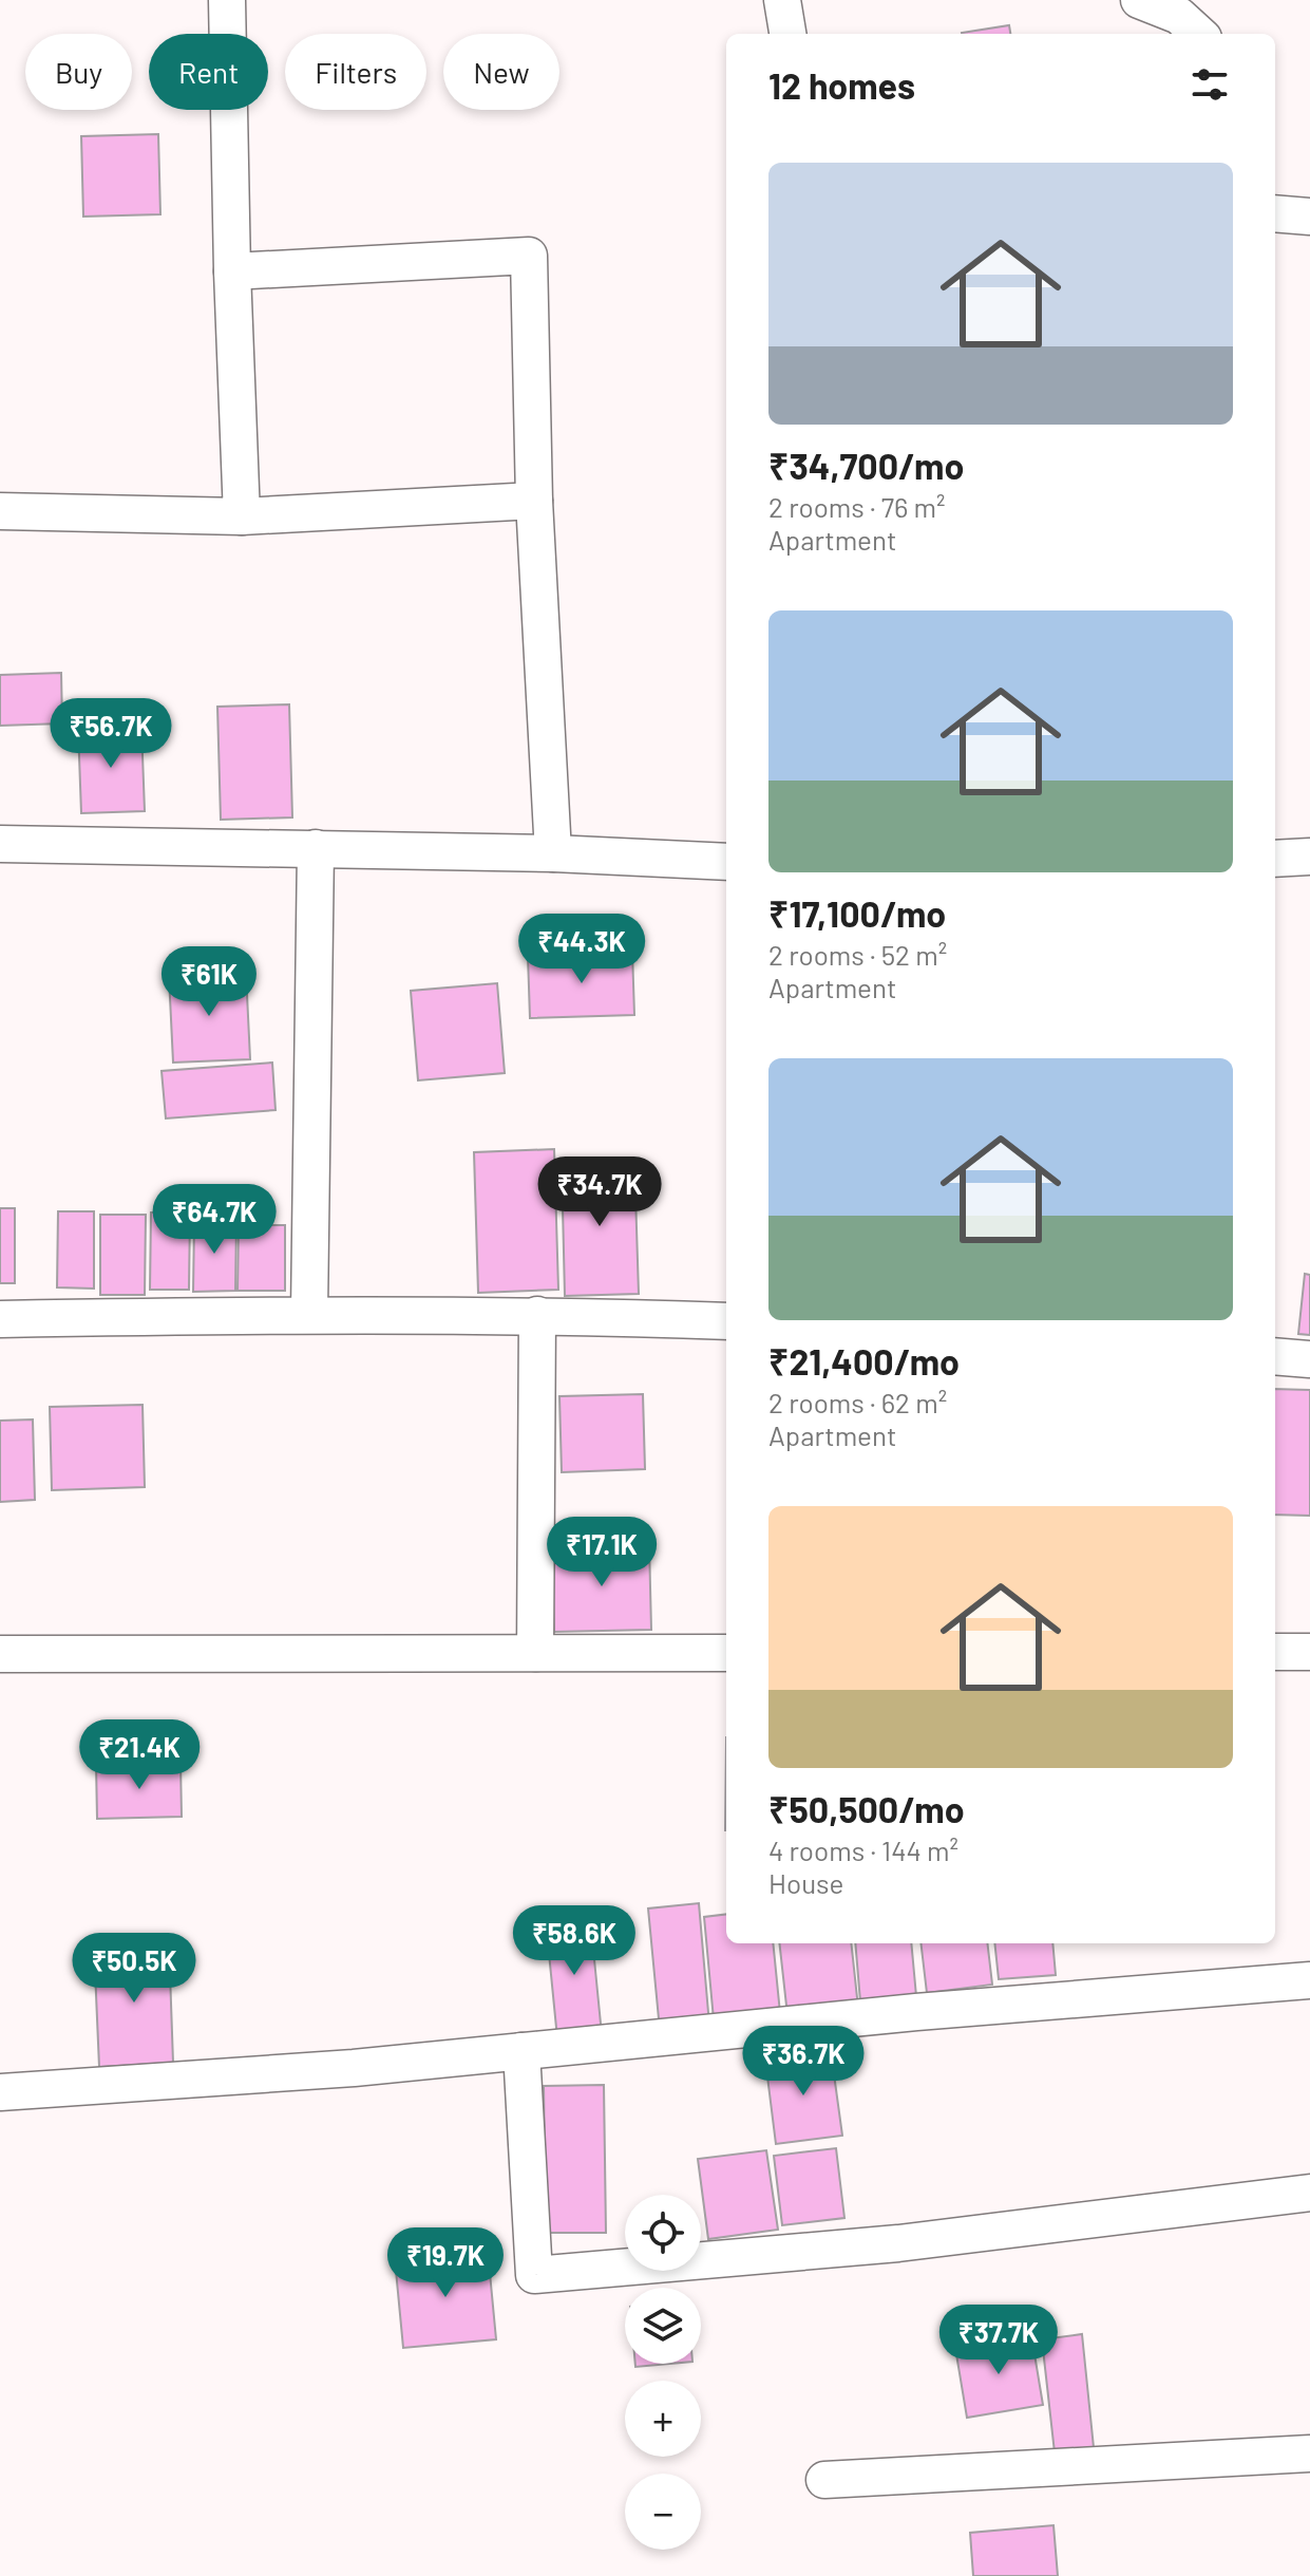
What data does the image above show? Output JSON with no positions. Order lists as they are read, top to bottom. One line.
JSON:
{"page":{"chip":["Buy","Rent","Filters","New"],"heading":"12 homes","list":[{"name":"₹34,700/mo","note":"2 rooms · 76 m² · Apartment"},{"name":"₹17,100/mo","note":"2 rooms · 52 m² · Apartment"},{"name":"₹21,400/mo","note":"2 rooms · 62 m² · Apartment"},{"name":"₹50,500/mo","note":"4 rooms · 144 m² · House"}],"price":["₹56.7K","₹44.3K","₹61K","₹34.7K","₹64.7K","₹17.1K","₹21.4K","₹58.6K","₹50.5K","₹36.7K","₹19.7K","₹37.7K"],"map_buttons":["+","−"]}}
